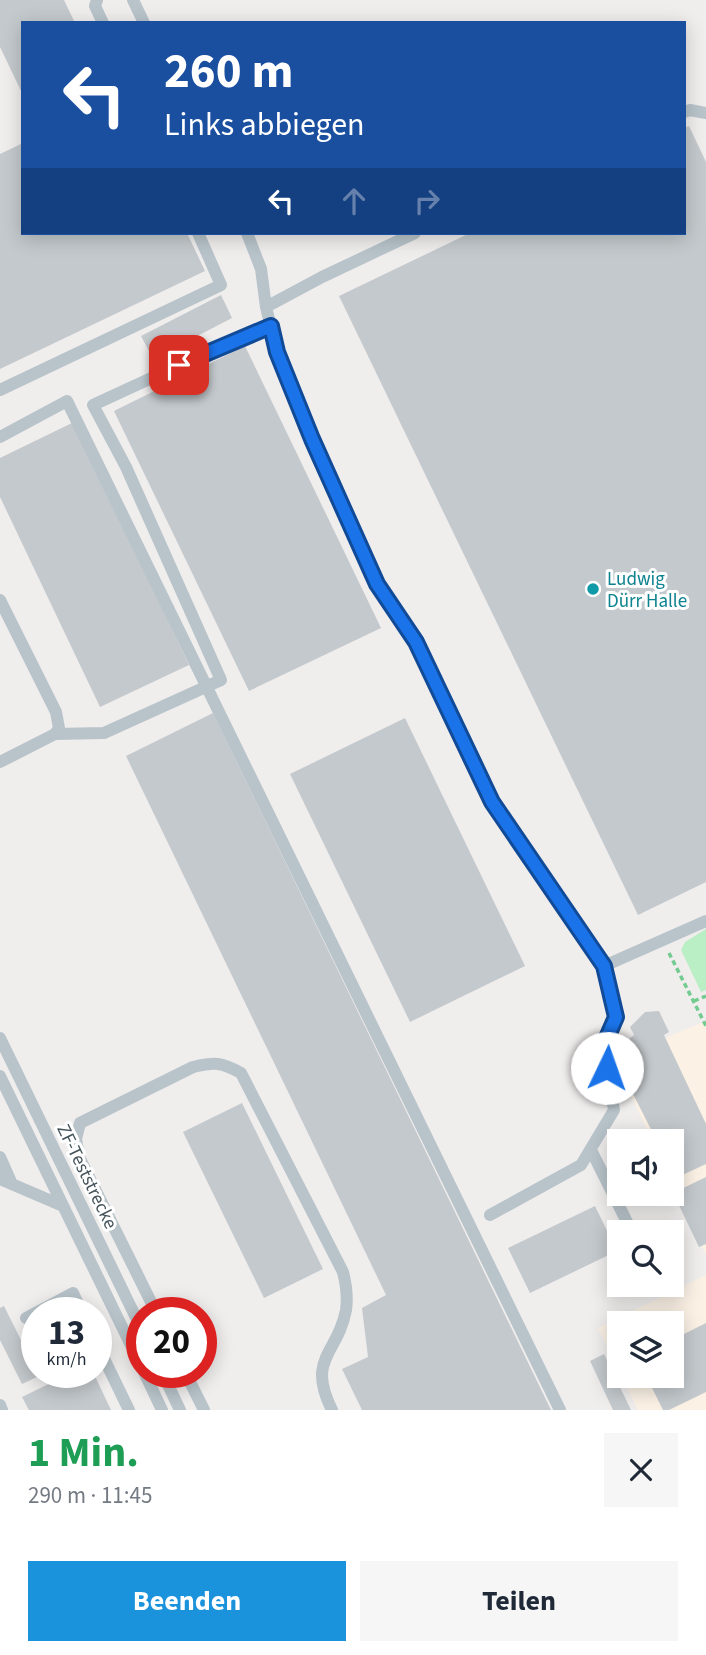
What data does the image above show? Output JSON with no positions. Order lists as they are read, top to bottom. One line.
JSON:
{"streets":{"lane":["ZF-Teststrecke"]},"places":["Ludwig Dürr Halle"],"page":{"turn":["260 m","Links abbiegen"],"speed":"13 km/h","limit":"20","heading":["1 Min.","290 m · 11:45"],"buttons":["Beenden","Teilen"]}}
